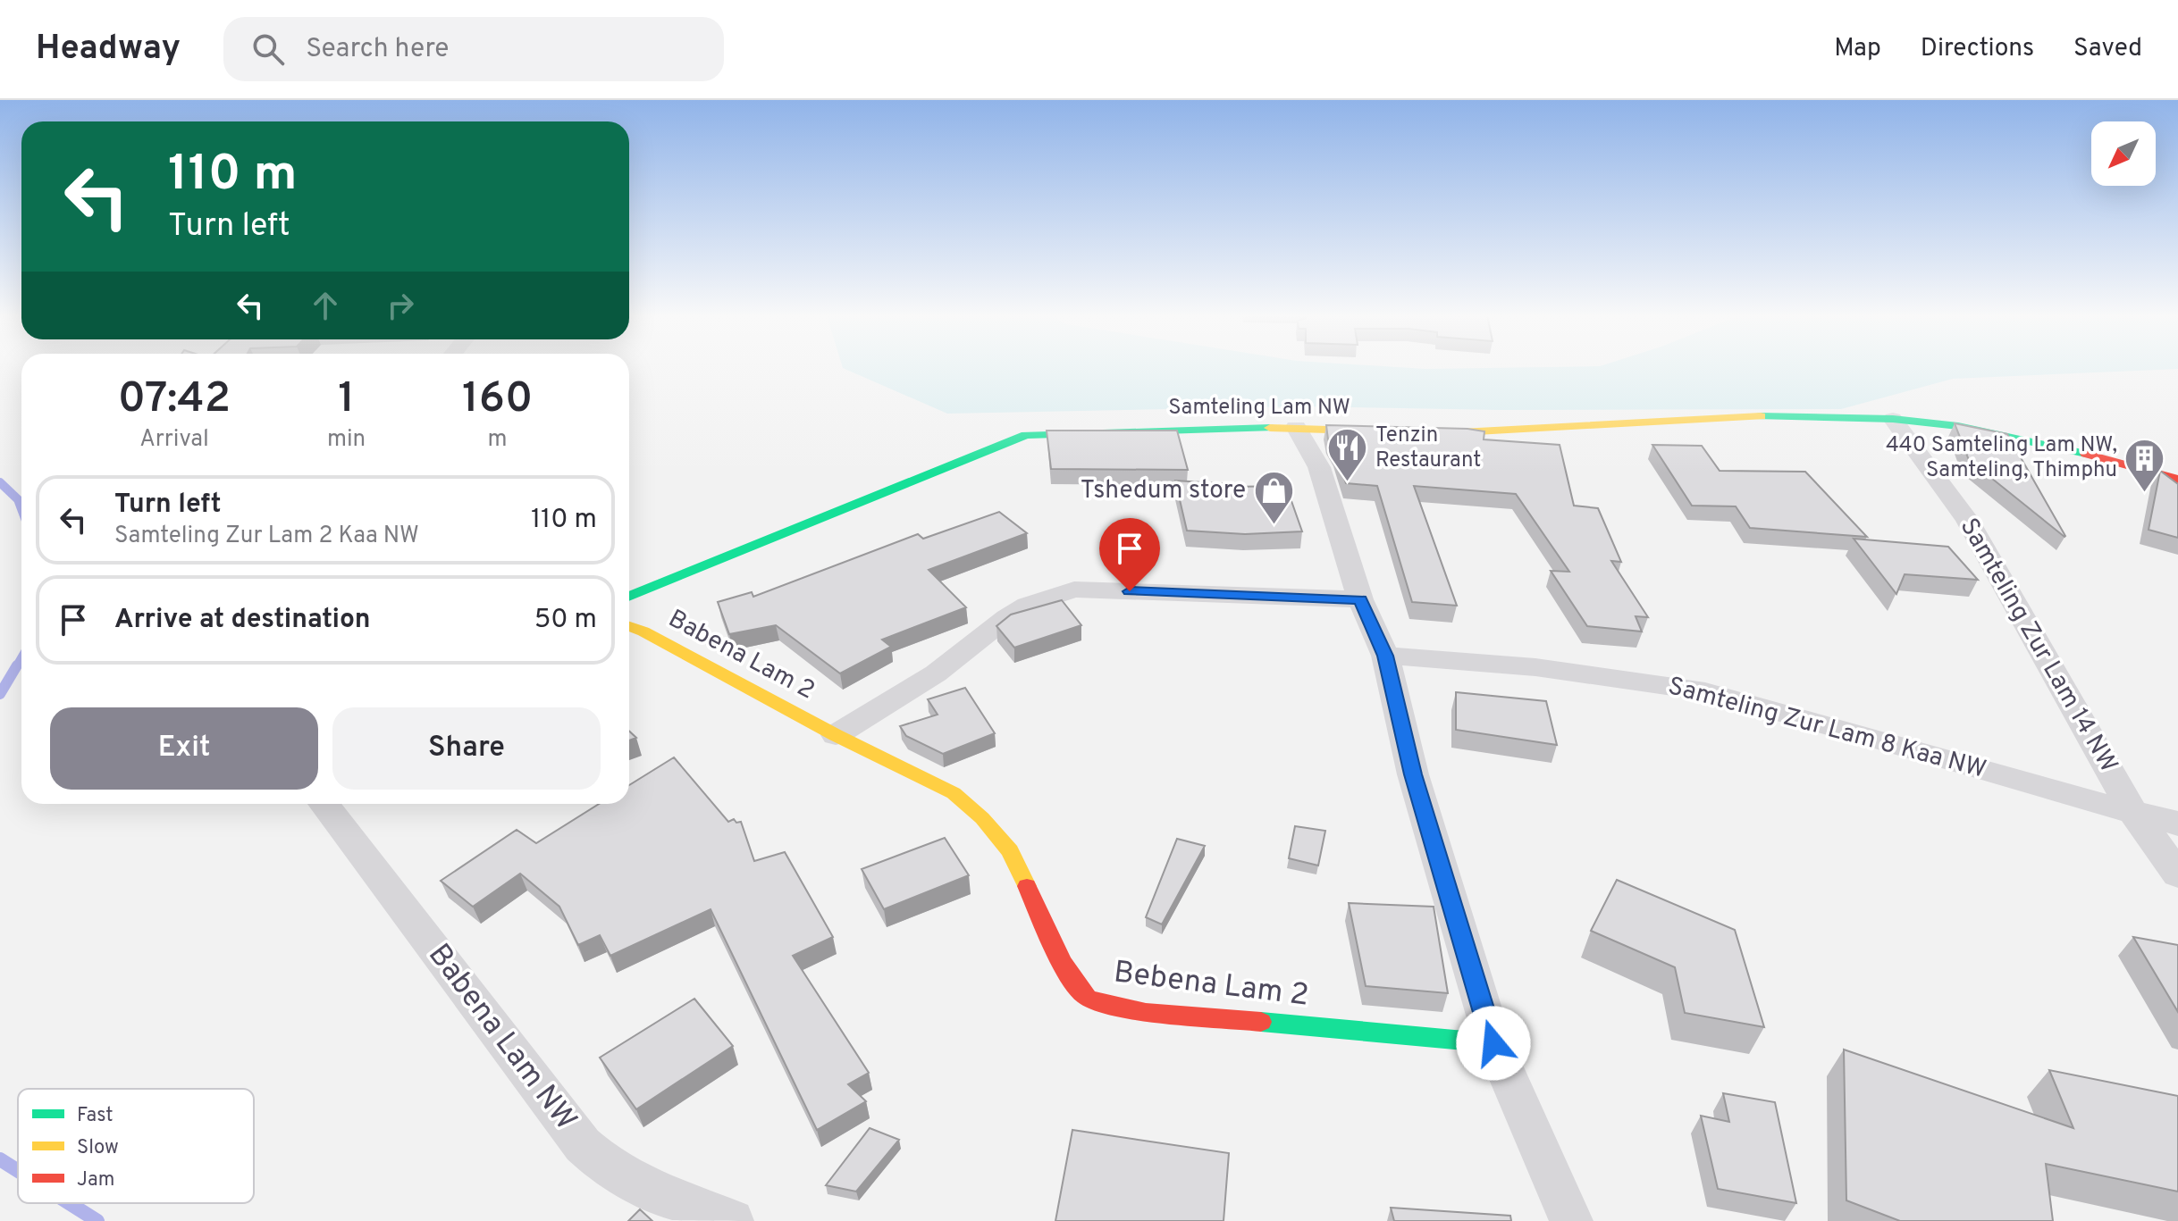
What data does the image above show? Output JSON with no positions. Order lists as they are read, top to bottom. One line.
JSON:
{"streets":{"street":["Samteling Lam NW","Samteling Zur Lam 14 NW","Babena Lam 2","Samteling Zur Lam 8 Kaa NW","Bebena Lam 2","Babena Lam NW"]},"crossings":[["Samteling Lam NW","Samteling Zur Lam 14 NW"],["Samteling Zur Lam 14 NW","Samteling Zur Lam 8 Kaa NW"],["Babena Lam 2","Bebena Lam 2"]],"places":{"restaurant":["Tenzin Restaurant"],"building":["440 Samteling Lam NW, Samteling, Thimphu"],"shop":["Tshedum store"]},"legend":["Fast","Slow","Jam"],"north":"bottom left","page":{"header":"Headway","search":"Search here","nav":["Map","Directions","Saved"],"turn":["110 m","Turn left"],"eta":["07:42","Arrival","1","min","160","m"],"list":[{"name":"Turn left","note":"Samteling Zur Lam 2 Kaa NW","value":"110 m"},{"name":"Arrive at destination","value":"50 m"}],"buttons":["Exit","Share"]}}
